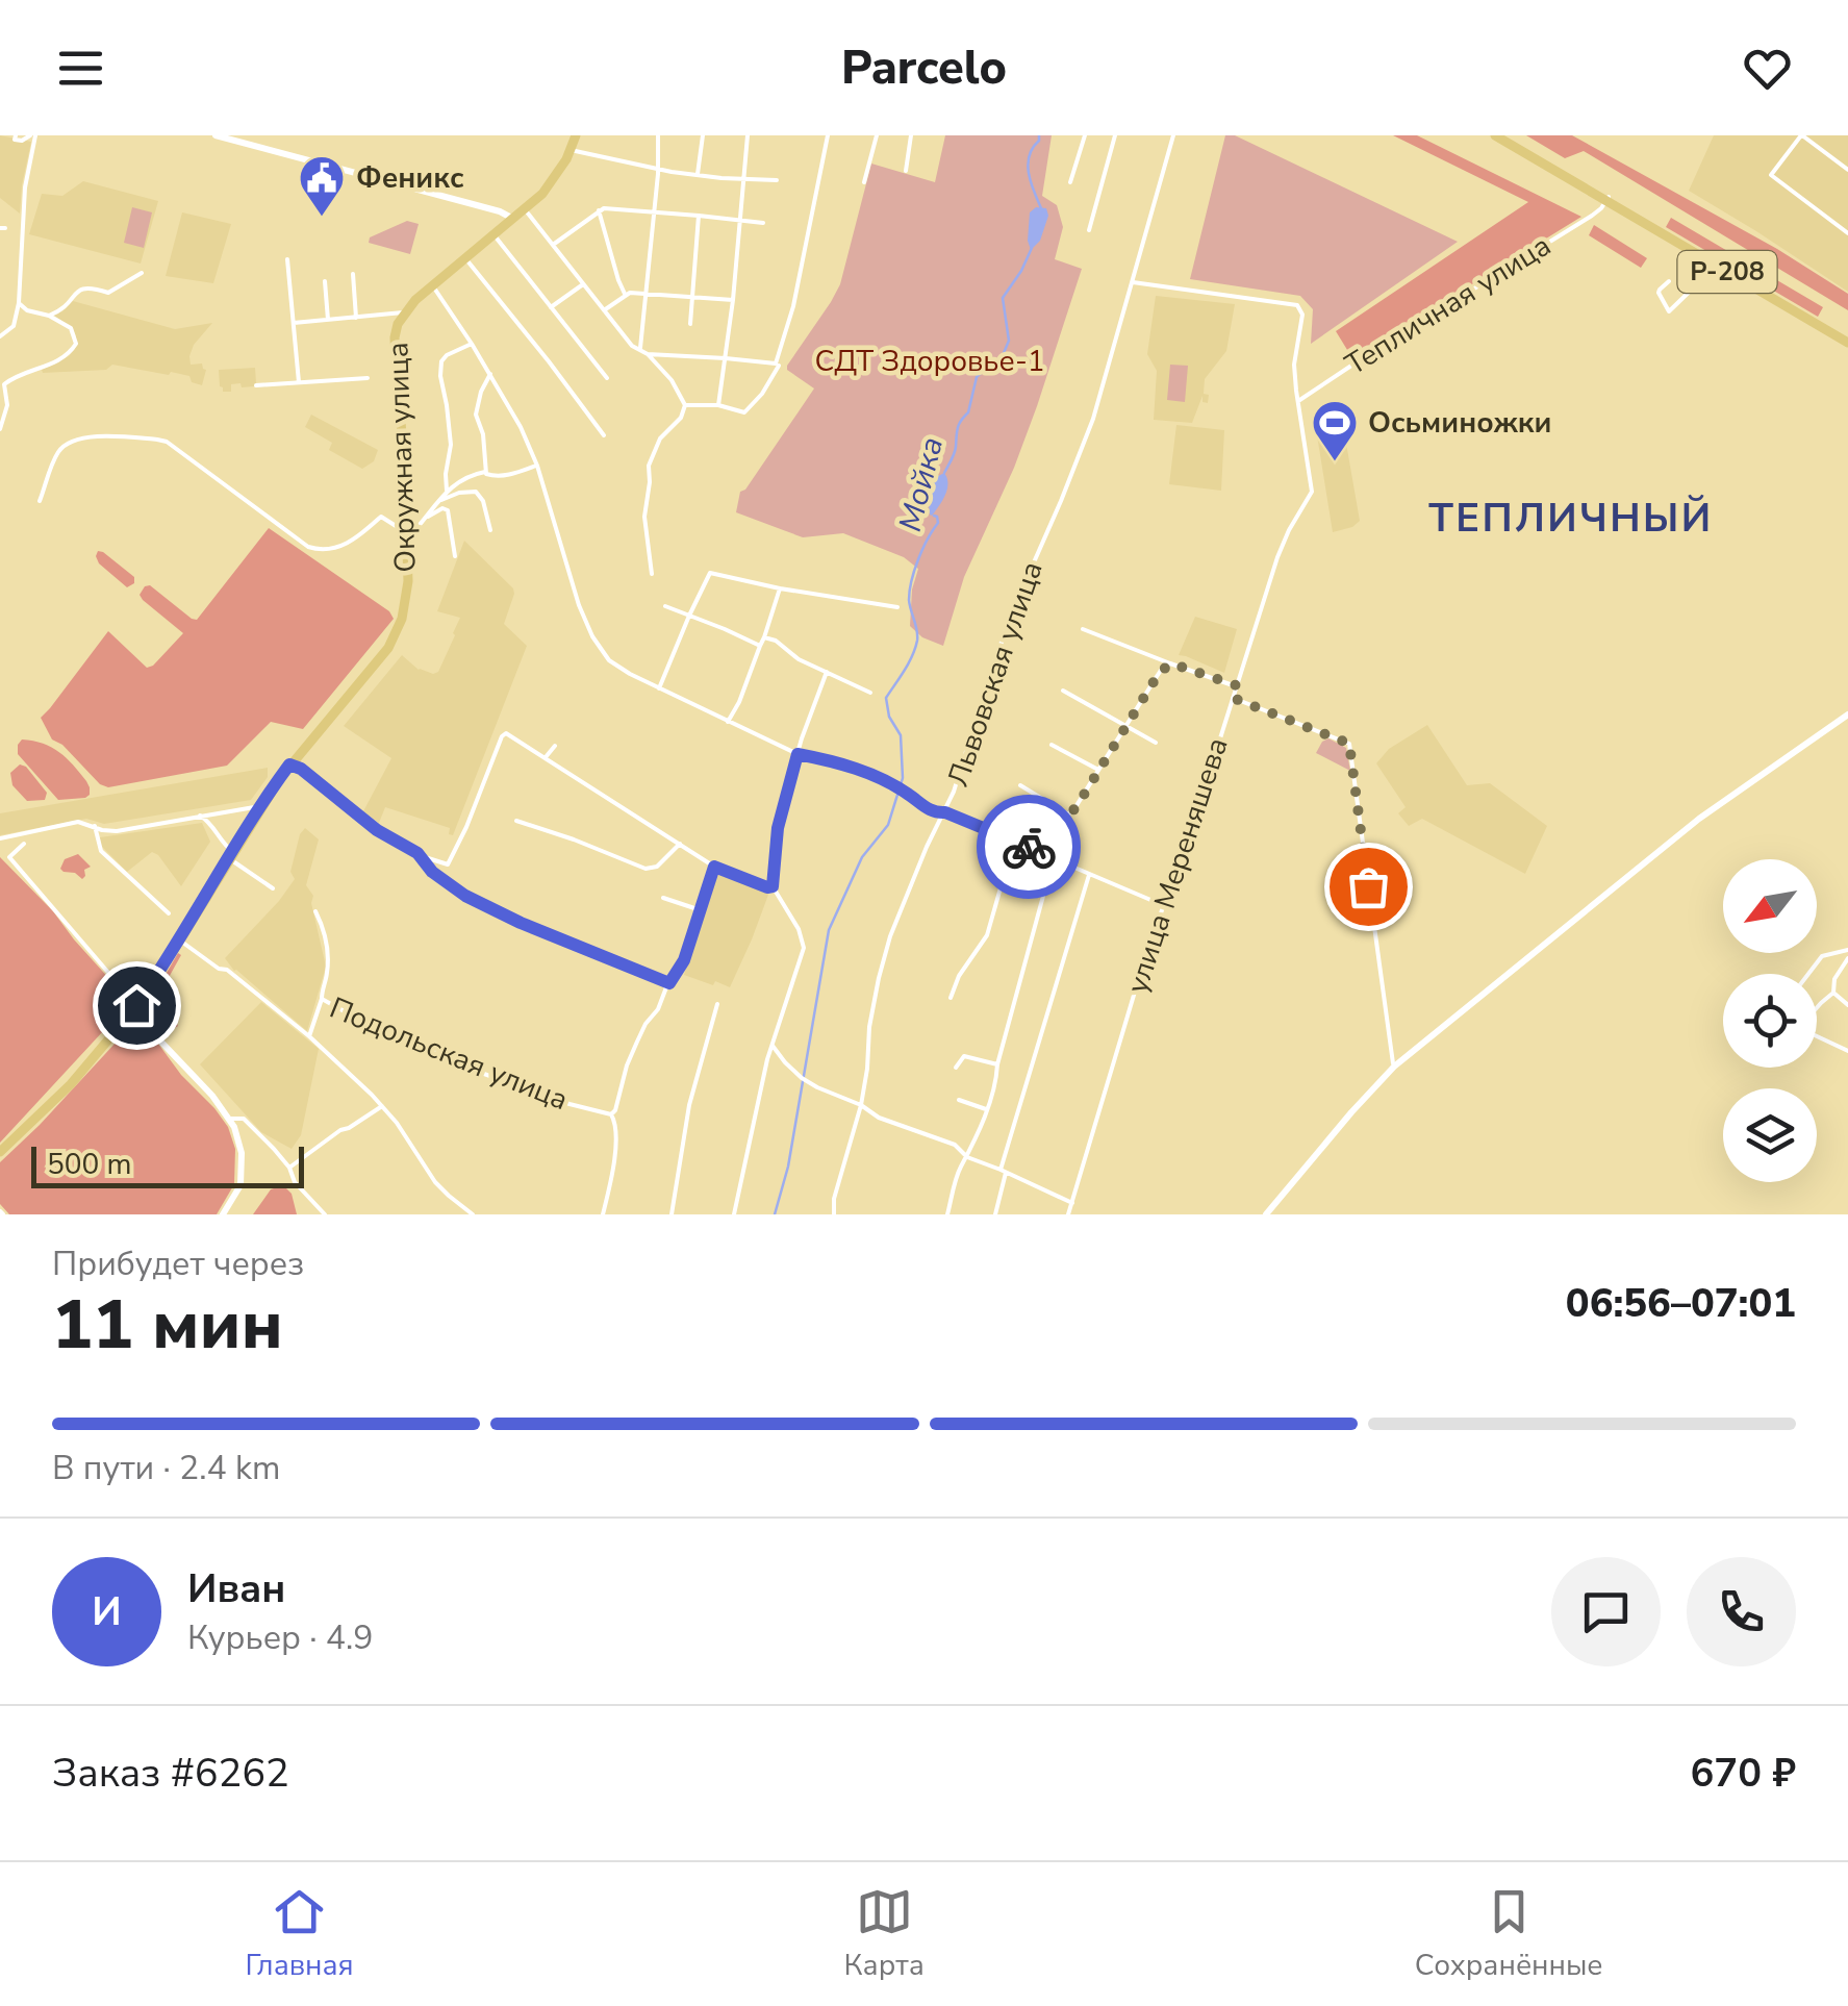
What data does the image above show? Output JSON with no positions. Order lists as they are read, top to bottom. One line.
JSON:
{"streets":{"main road":["Р-208","Окружная улица"],"street":["Тепличная улица","Львовская улица","улица Мереняшева","Подольская улица"]},"crossings":[["Р-208","Тепличная улица"],["Тепличная улица","улица Мереняшева"]],"districts":["ТЕПЛИЧНЫЙ"],"water":["Мойка"],"parks":["СДТ Здоровье-1"],"places":{"public building":["Феникс"],"sports":["Осьминожки"]},"scale_bar":"500 m","north":"bottom left","page":{"header":"Parcelo","scale":"500 m","heading":["11 мин","Прибудет через","06:56–07:01"],"panel":["Иван","Курьер · 4.9","Заказ #6262","670 ₽"],"bar":"В пути · 2.4 km","round":"И","tabs":["Главная","Карта","Сохранённые"]}}
